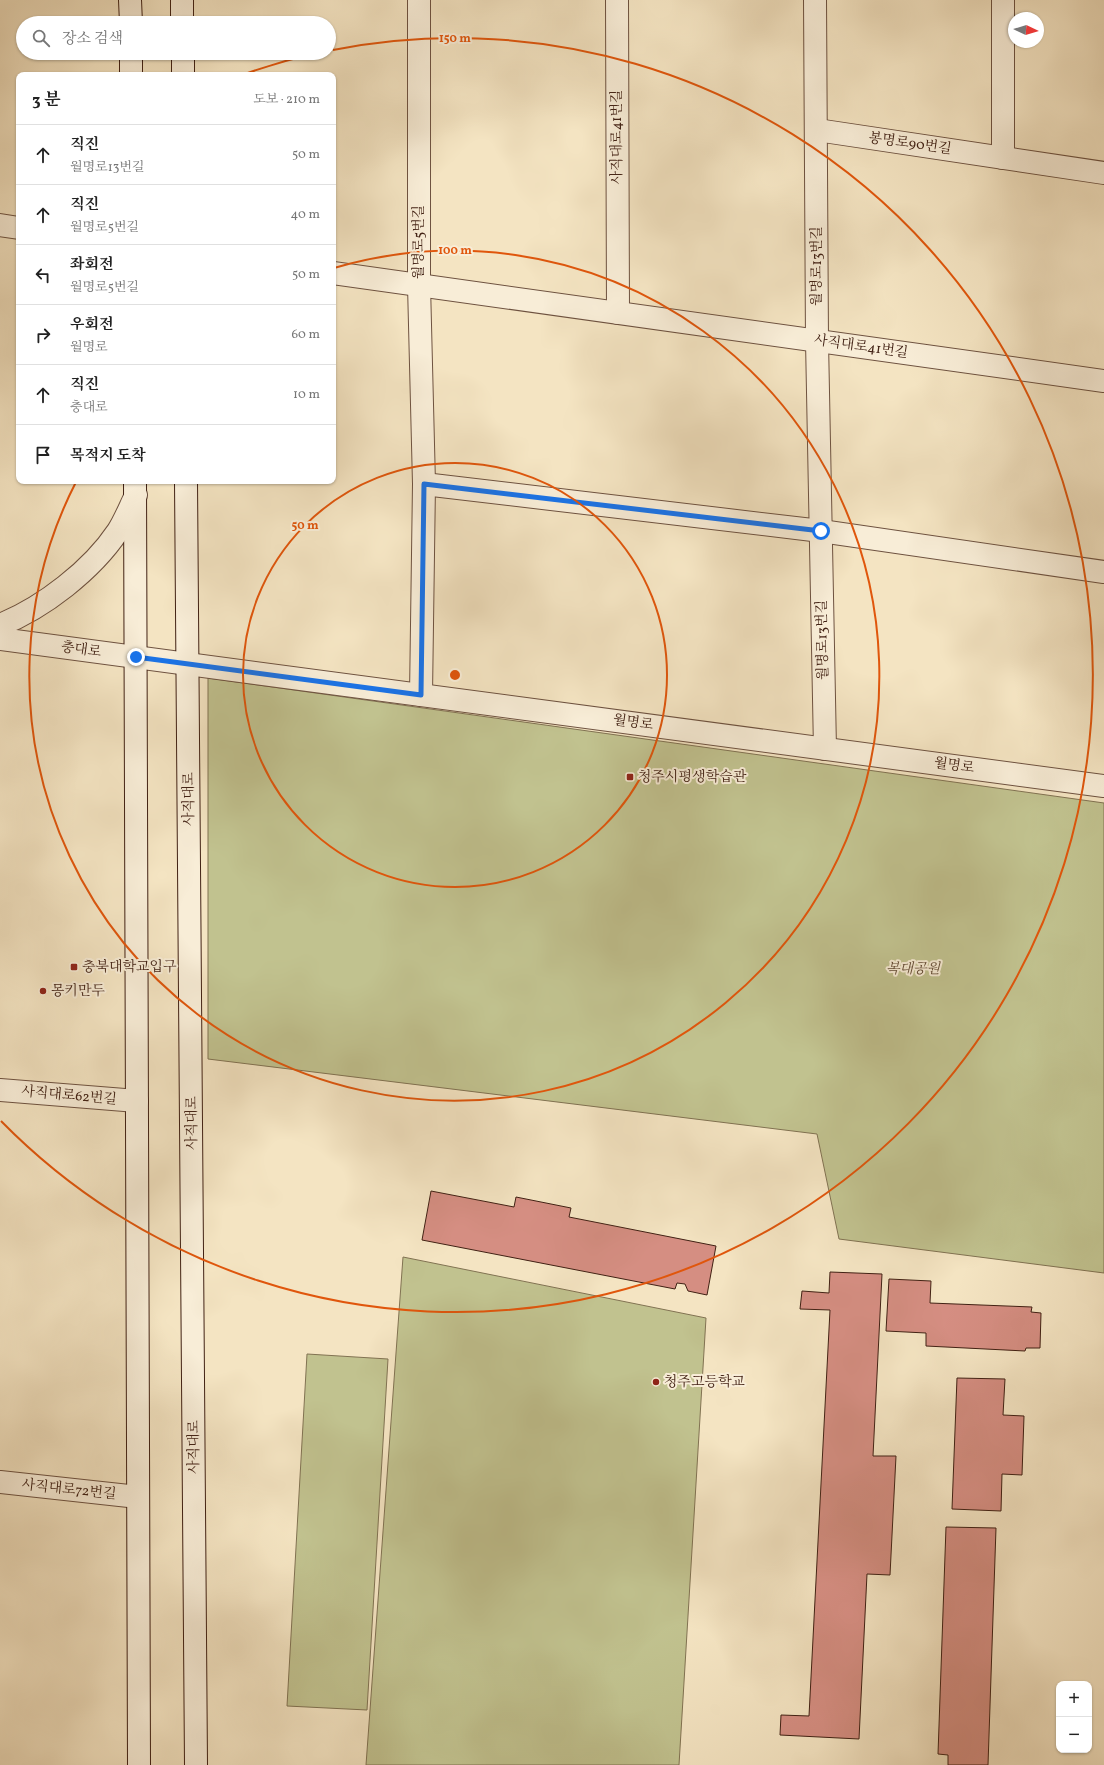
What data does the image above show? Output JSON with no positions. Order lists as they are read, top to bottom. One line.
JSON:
{"streets":{"street":["사직대로41번길","봉명로90번길","월명로5번길","월명로13번길","충대로","월명로","사직대로","사직대로62번길","사직대로72번길"]},"crossings":[["사직대로41번길","월명로5번길"],["사직대로41번길","월명로13번길"],["봉명로90번길","월명로13번길"],["월명로5번길","월명로"],["월명로13번길","월명로"],["충대로","월명로"],["월명로","사직대로"]],"parks":["복대공원"],"places":{"transit":["청주시평생학습관","충북대학교입구"],"other":["몽키만두","청주고등학교"]},"north":"right","page":{"search":"장소 검색","heading":["3 분","도보 · 210 m"],"list":[["직진","월명로13번길","50 m"],["직진","월명로5번길","40 m"],["좌회전","월명로5번길","50 m"],["우회전","월명로","60 m"],["직진","충대로","10 m"],"목적지 도착"],"map_buttons":["+","−"]},"rings":["150 m","100 m","50 m"]}
